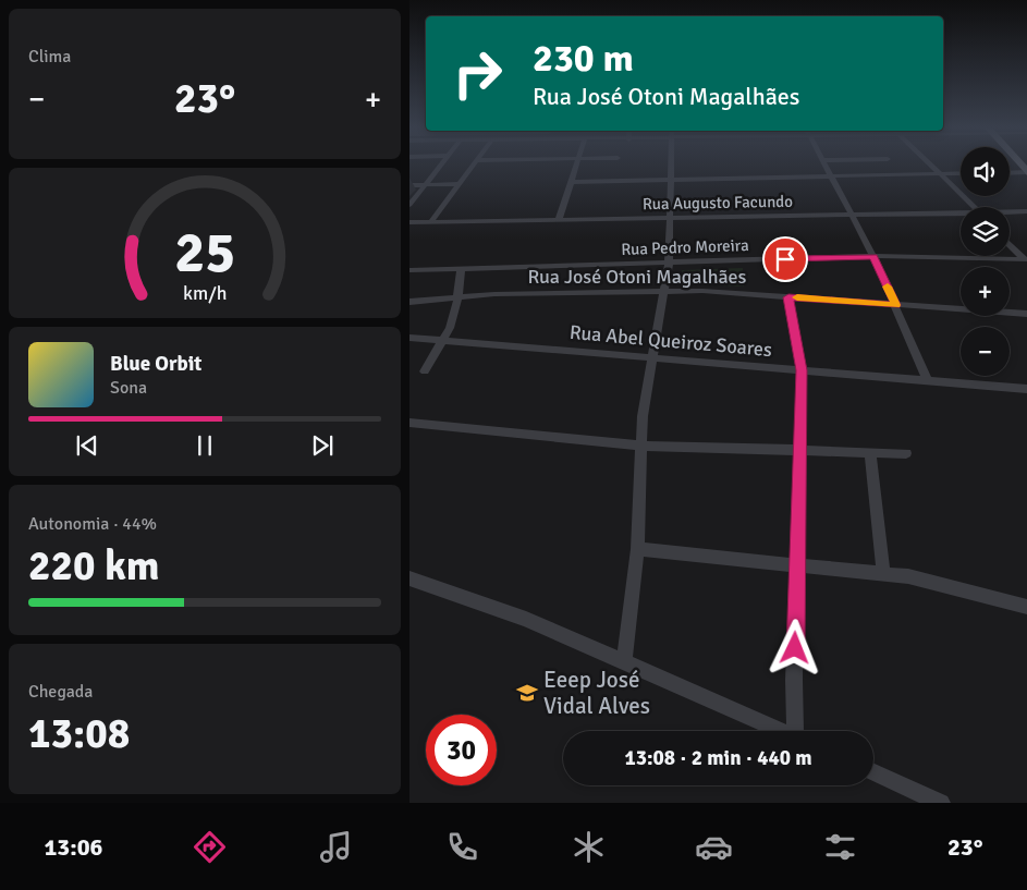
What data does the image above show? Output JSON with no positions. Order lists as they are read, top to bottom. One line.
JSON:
{"streets":{"street":["Rua Augusto Facundo","Rua Pedro Moreira","Rua José Otoni Magalhães","Rua Abel Queiroz Soares"]},"places":{"school or university":["Eeep José Vidal Alves"]},"page":{"tile":["Clima",["Autonomia · 44%","220 km"],["Chegada","13:08"]],"turn":["230 m","Rua José Otoni Magalhães"],"heat":["−","23°","+"],"map_buttons":["+","−"],"song":["Blue Orbit","Sona"],"limit":"30","trip":"13:08 · 2 min · 440 m","tabs":["13:06","23°"],"gauge":["25","km/h"]}}
